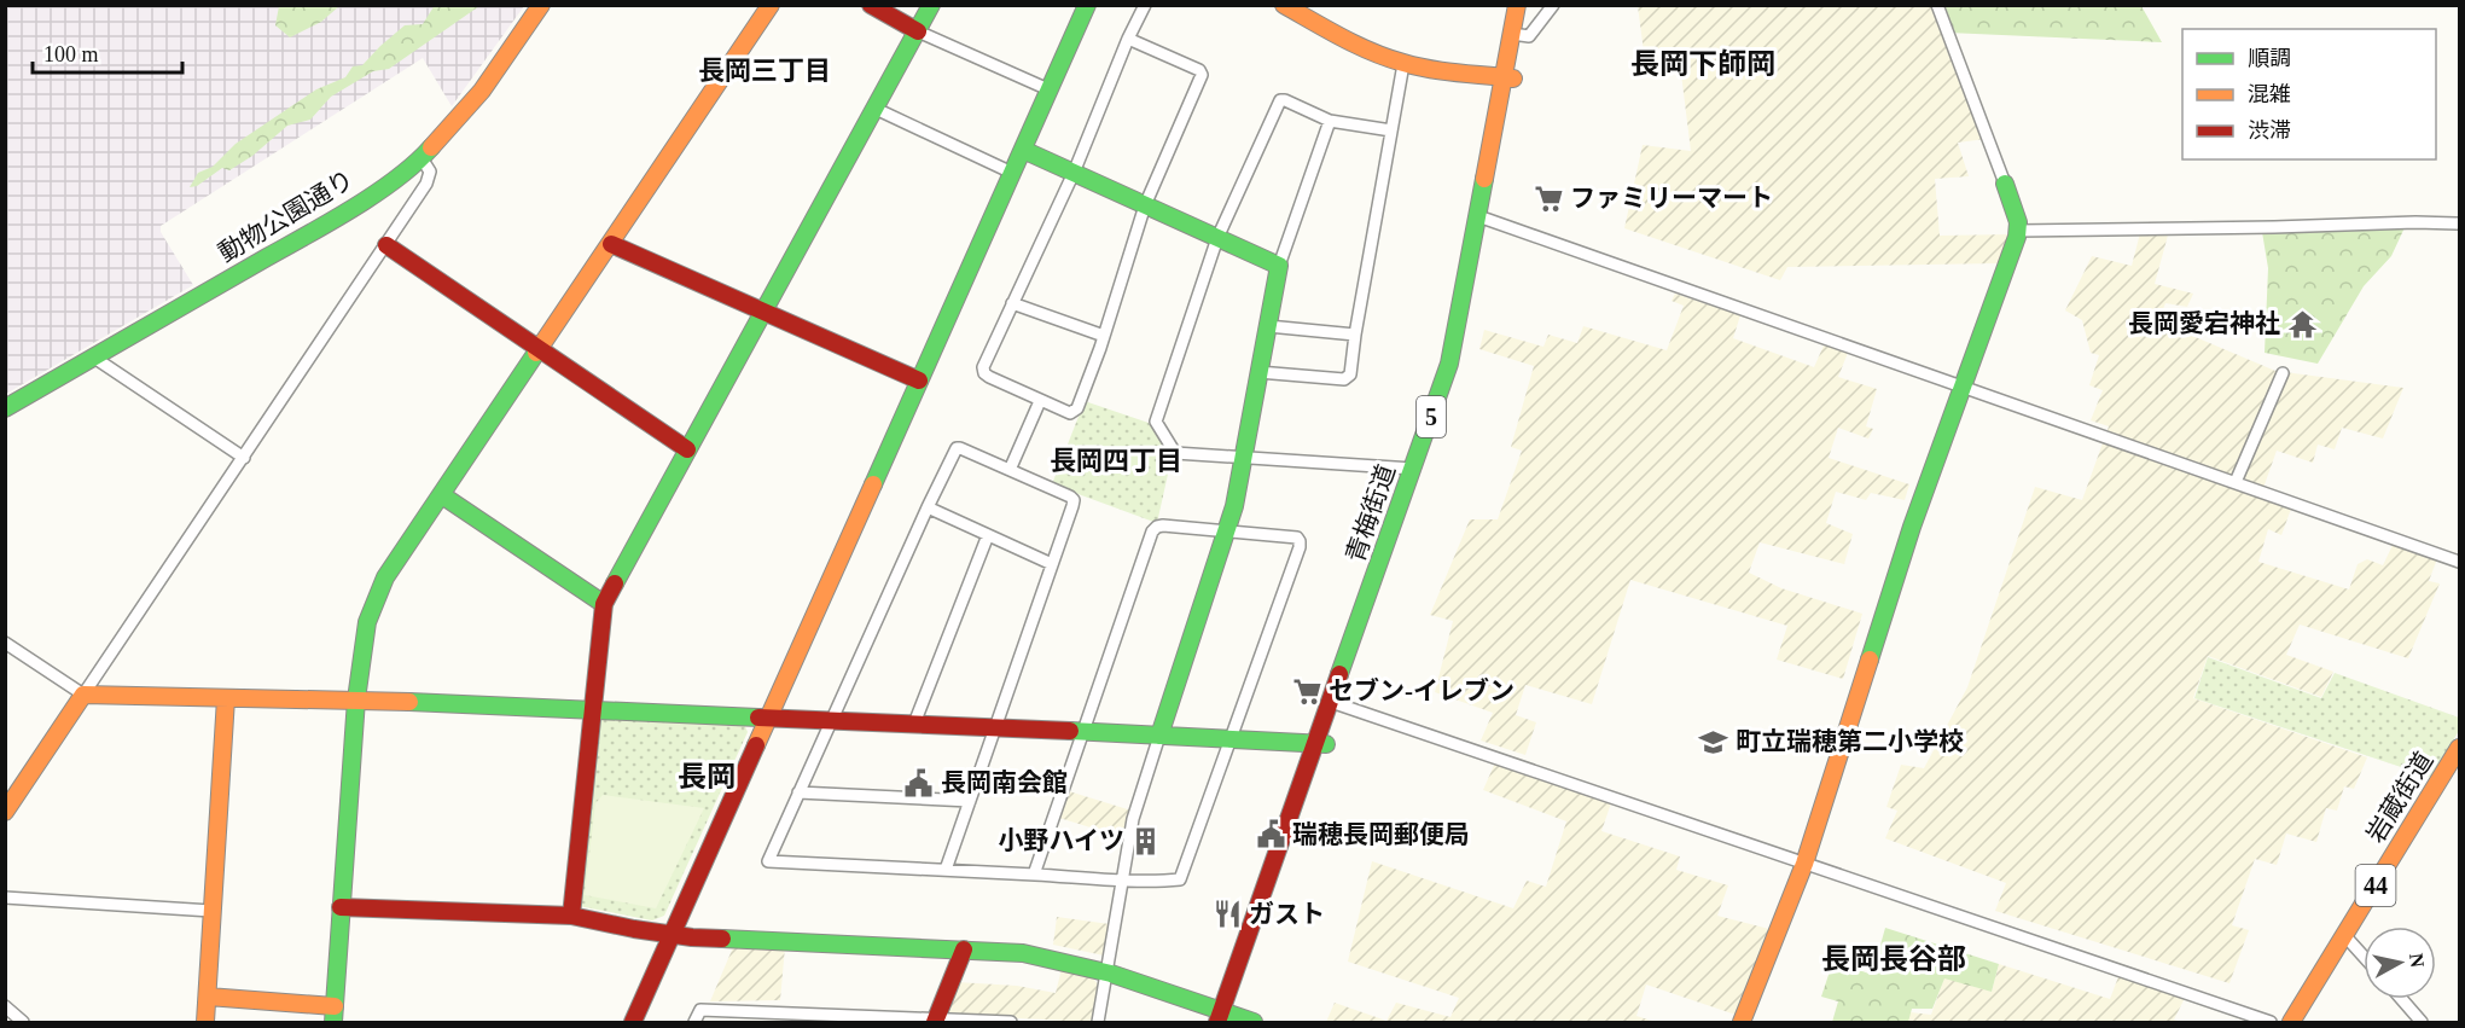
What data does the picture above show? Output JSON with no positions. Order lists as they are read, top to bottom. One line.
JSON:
{"streets":{"street":["動物公園通り","5","青梅街道","岩蔵街道","44"]},"districts":["長岡下師岡","長岡三丁目","長岡四丁目","長岡","長岡長谷部"],"places":{"supermarket":["ファミリーマート","セブン-イレブン"],"temple":["長岡愛宕神社"],"school or university":["町立瑞穂第二小学校"],"public building":["長岡南会館","瑞穂長岡郵便局"],"building":["小野ハイツ"],"restaurant":["ガスト"]},"legend":["順調","混雑","渋滞"],"scale_bar":"100 m","north":"right"}
